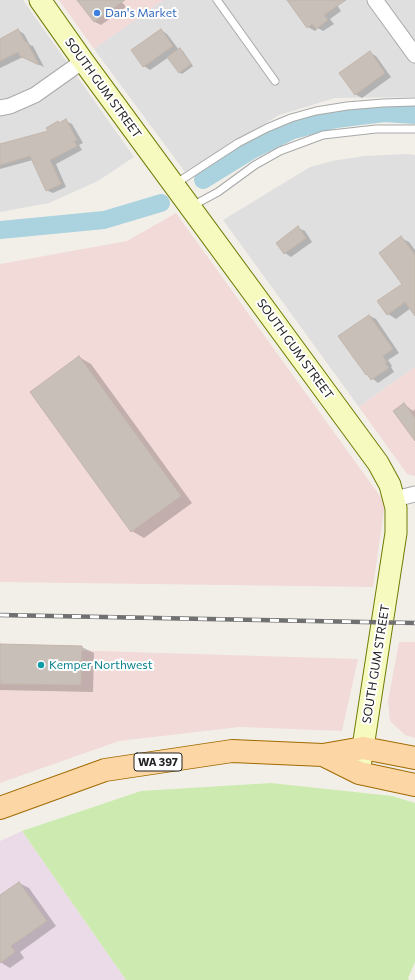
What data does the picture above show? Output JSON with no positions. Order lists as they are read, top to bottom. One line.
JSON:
{"streets":{"main road":["SOUTH GUM STREET","WA 397"]},"crossings":[["SOUTH GUM STREET","WA 397"]],"places":["Dan's Market","Kemper Northwest"]}
